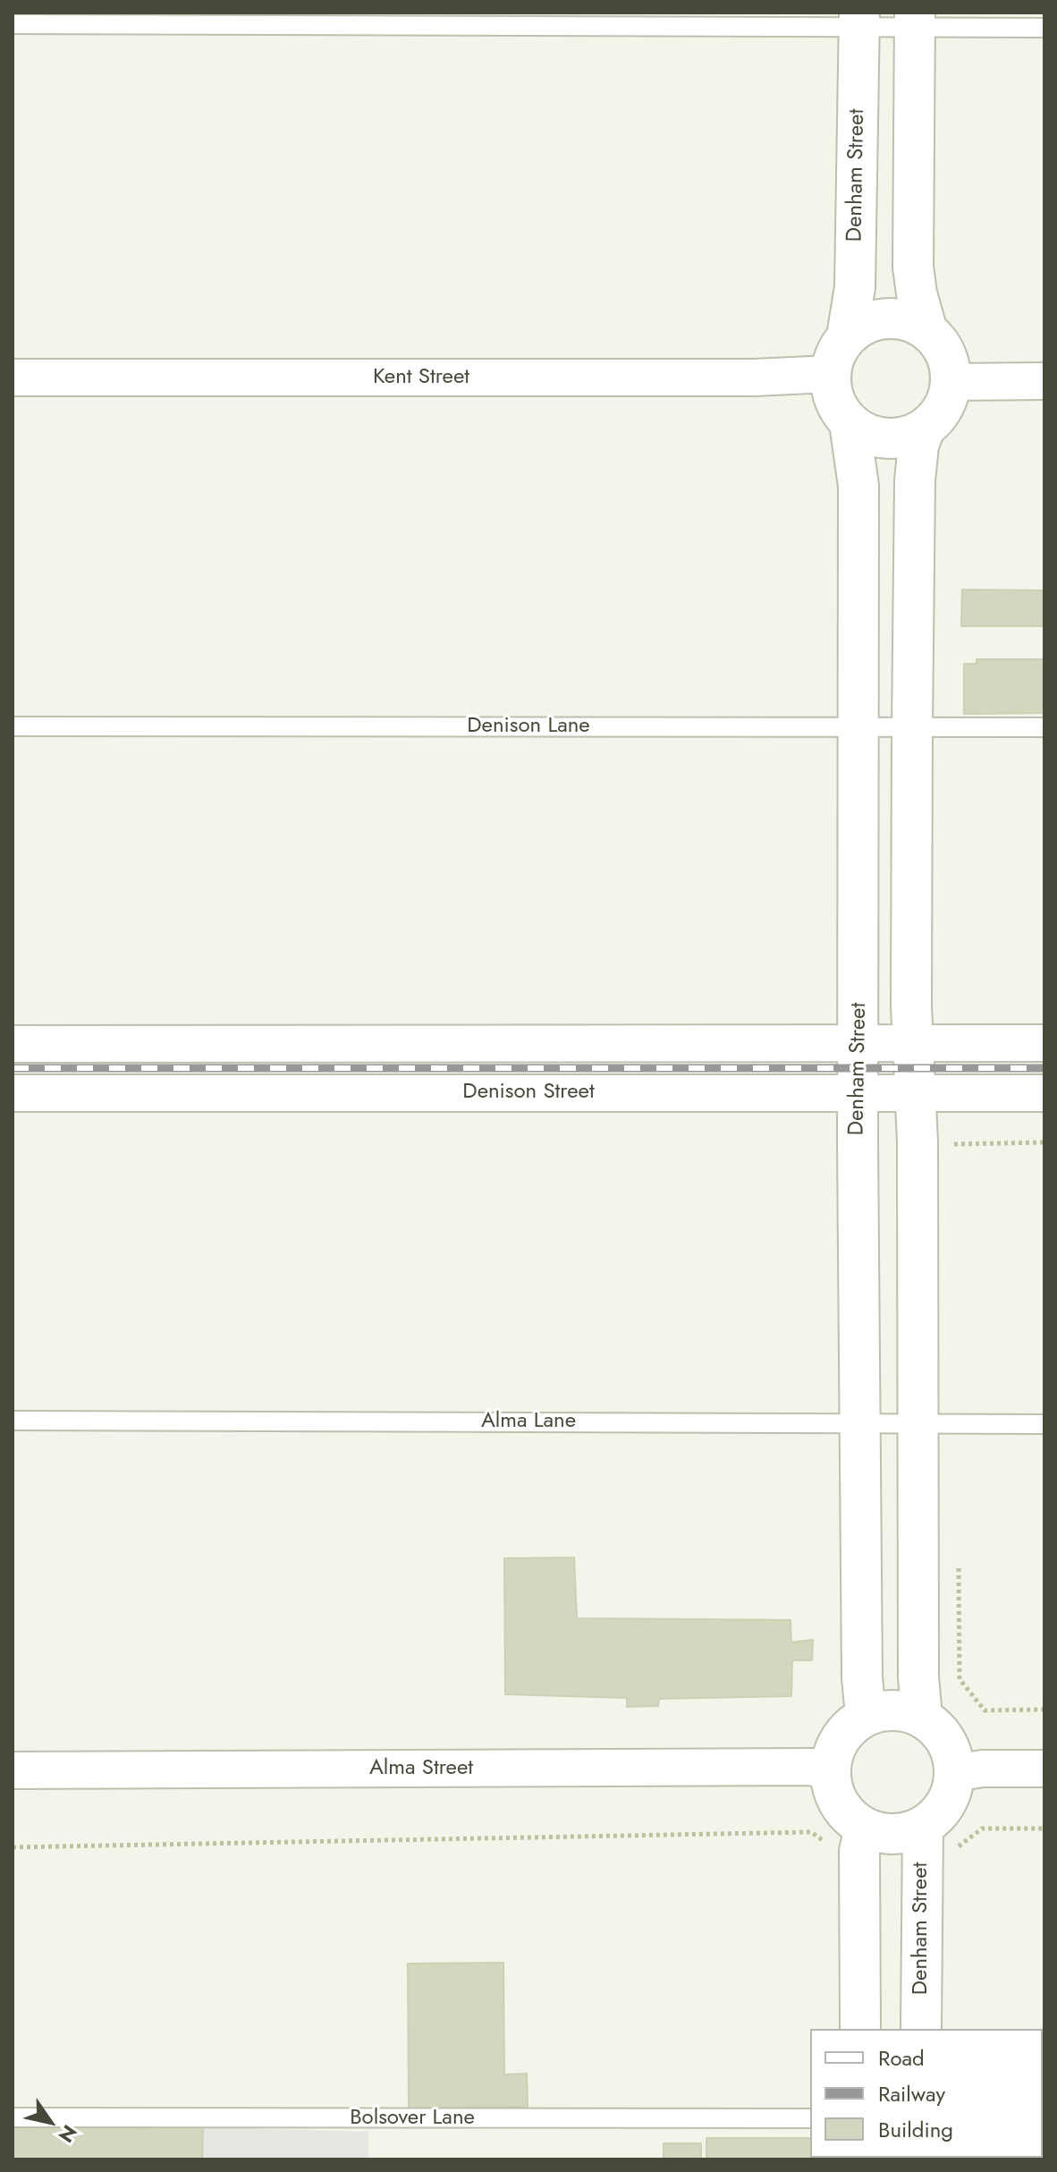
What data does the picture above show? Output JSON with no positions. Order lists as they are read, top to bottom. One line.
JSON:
{"streets":{"street":["Denham Street","Kent Street","Denison Street","Alma Street"],"lane":["Denison Lane","Alma Lane","Bolsover Lane"]},"crossings":[["Denham Street","Kent Street"],["Denham Street","Denison Lane"],["Denham Street","Denison Street"],["Denham Street","Alma Lane"],["Denham Street","Alma Street"]],"legend":["Road","Railway","Building"],"north":"bottom right"}
